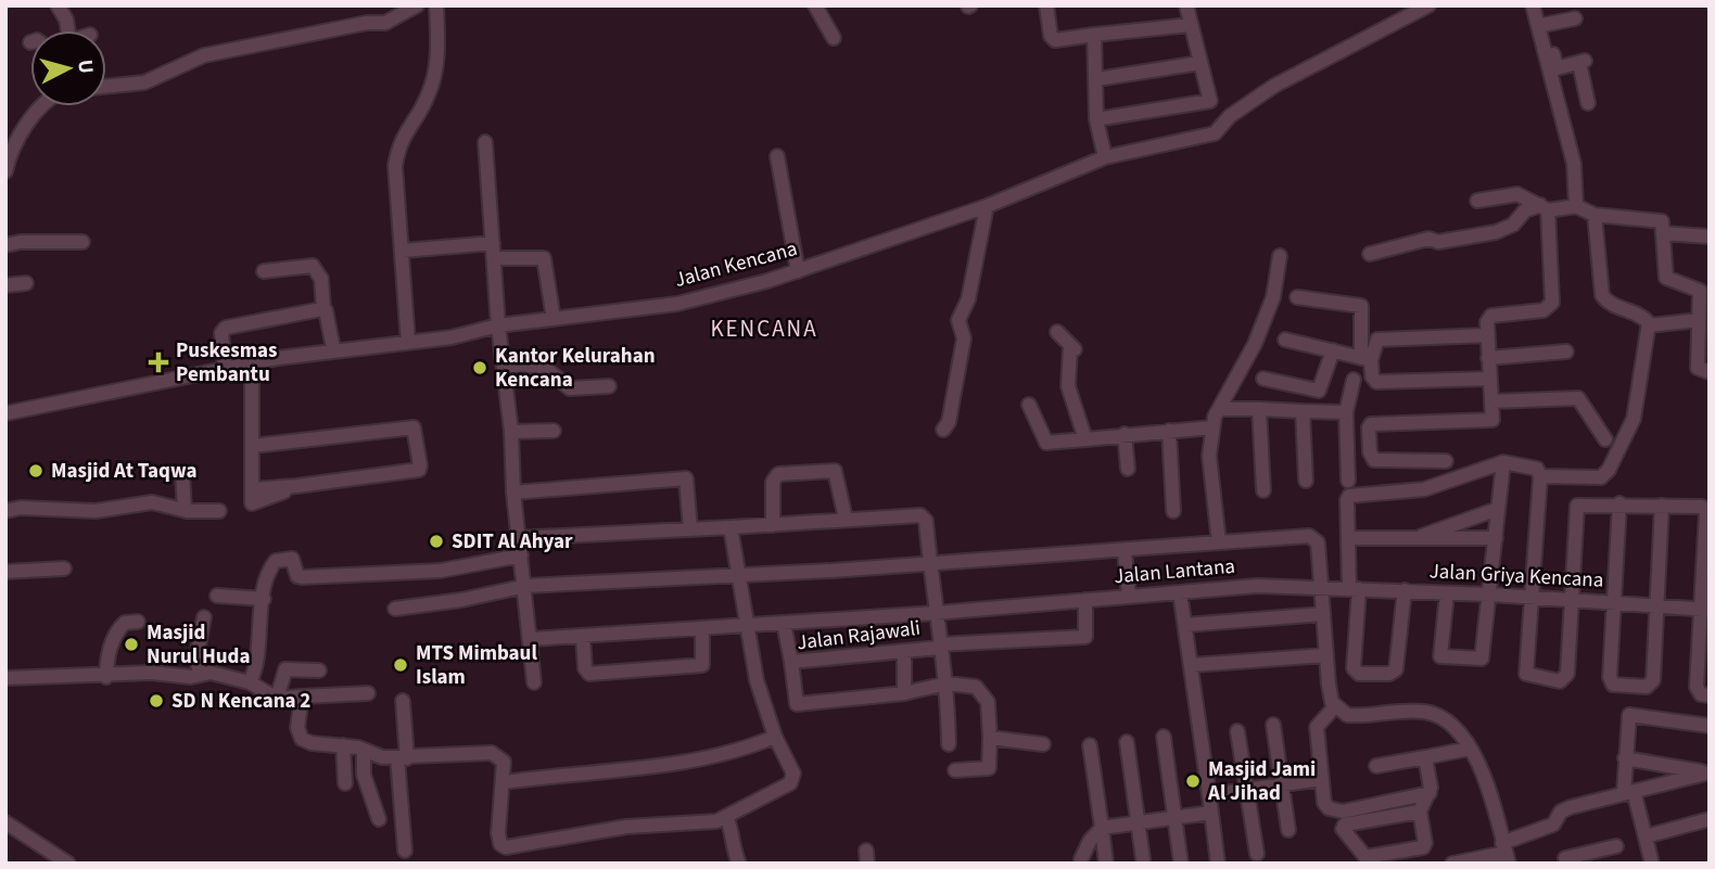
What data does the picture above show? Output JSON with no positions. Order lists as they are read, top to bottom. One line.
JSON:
{"streets":{"street":["Jalan Kencana","Jalan Lantana","Jalan Griya Kencana","Jalan Rajawali"]},"crossings":[["Jalan Lantana","Jalan Griya Kencana"],["Jalan Lantana","Jalan Rajawali"]],"districts":["KENCANA"],"places":{"health":["Puskesmas Pembantu"],"other":["Kantor Kelurahan Kencana","Masjid At Taqwa","SDIT Al Ahyar","Masjid Nurul Huda","MTS Mimbaul Islam","SD N Kencana 2","Masjid Jami Al Jihad"]},"north":"right"}
